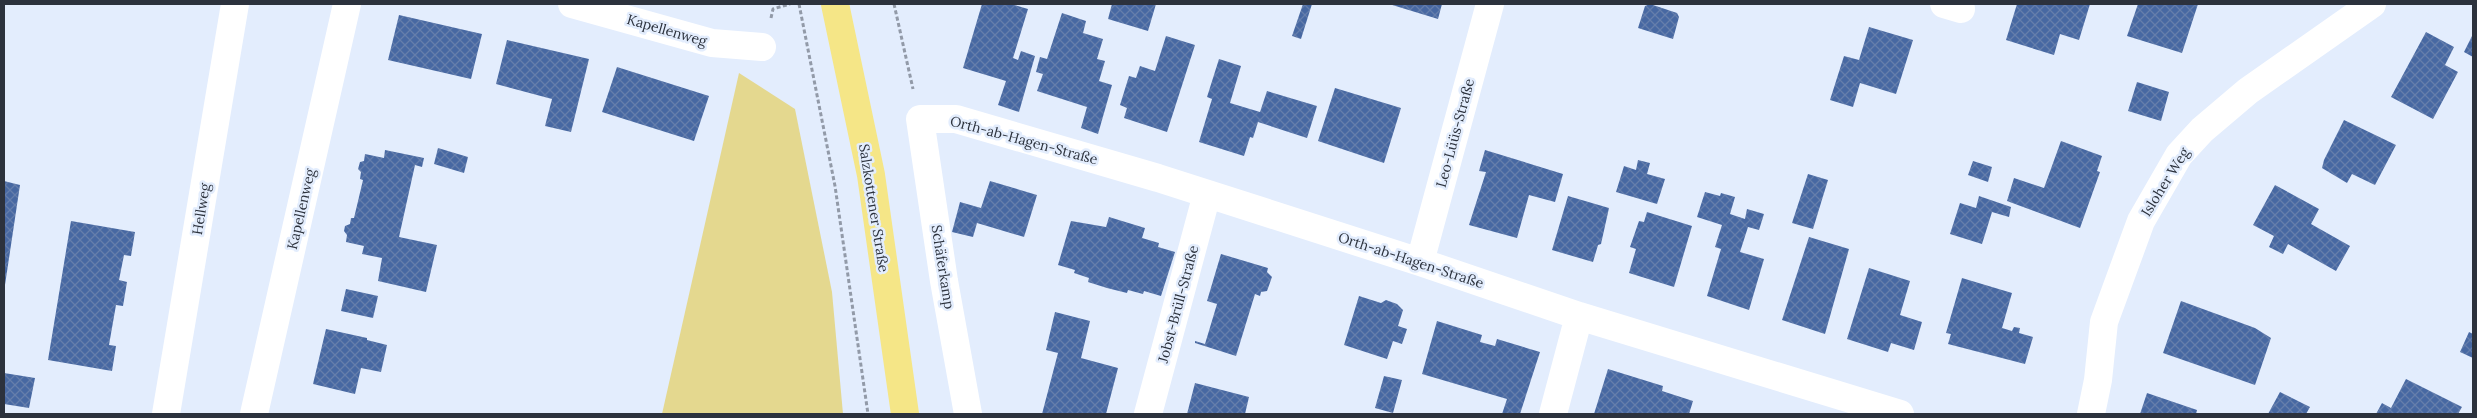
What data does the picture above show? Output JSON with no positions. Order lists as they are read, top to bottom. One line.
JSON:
{"streets":{"main road":["Salzkottener Straße"],"street":["Kapellenweg","Leo-Lüüs-Straße","Orth-ab-Hagen-Straße","Isloher Weg","Hellweg","Schäferkamp","Jobst-Brüll-Straße"]},"crossings":[["Leo-Lüüs-Straße","Orth-ab-Hagen-Straße"],["Orth-ab-Hagen-Straße","Schäferkamp"],["Orth-ab-Hagen-Straße","Jobst-Brüll-Straße"]]}
